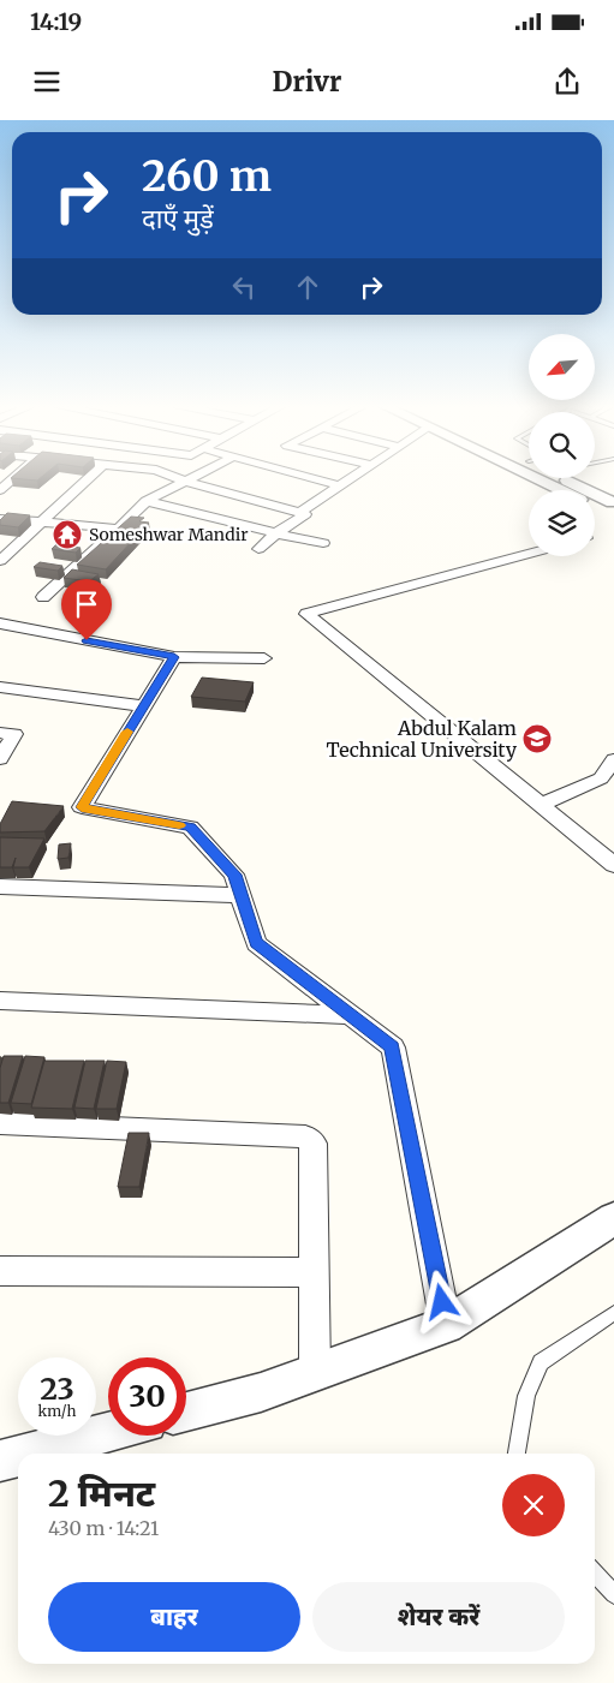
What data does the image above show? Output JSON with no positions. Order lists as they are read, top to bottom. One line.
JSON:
{"places":{"temple":["Someshwar Mandir"],"school or university":["Abdul Kalam Technical University"]},"north":"bottom left","page":{"status":"14:19","header":"Drivr","turn":["260 m","दाएँ मुड़ें"],"speed":"23 km/h","limit":"30","heading":["2 मिनट","430 m · 14:21"],"buttons":["बाहर","शेयर करें"]}}
